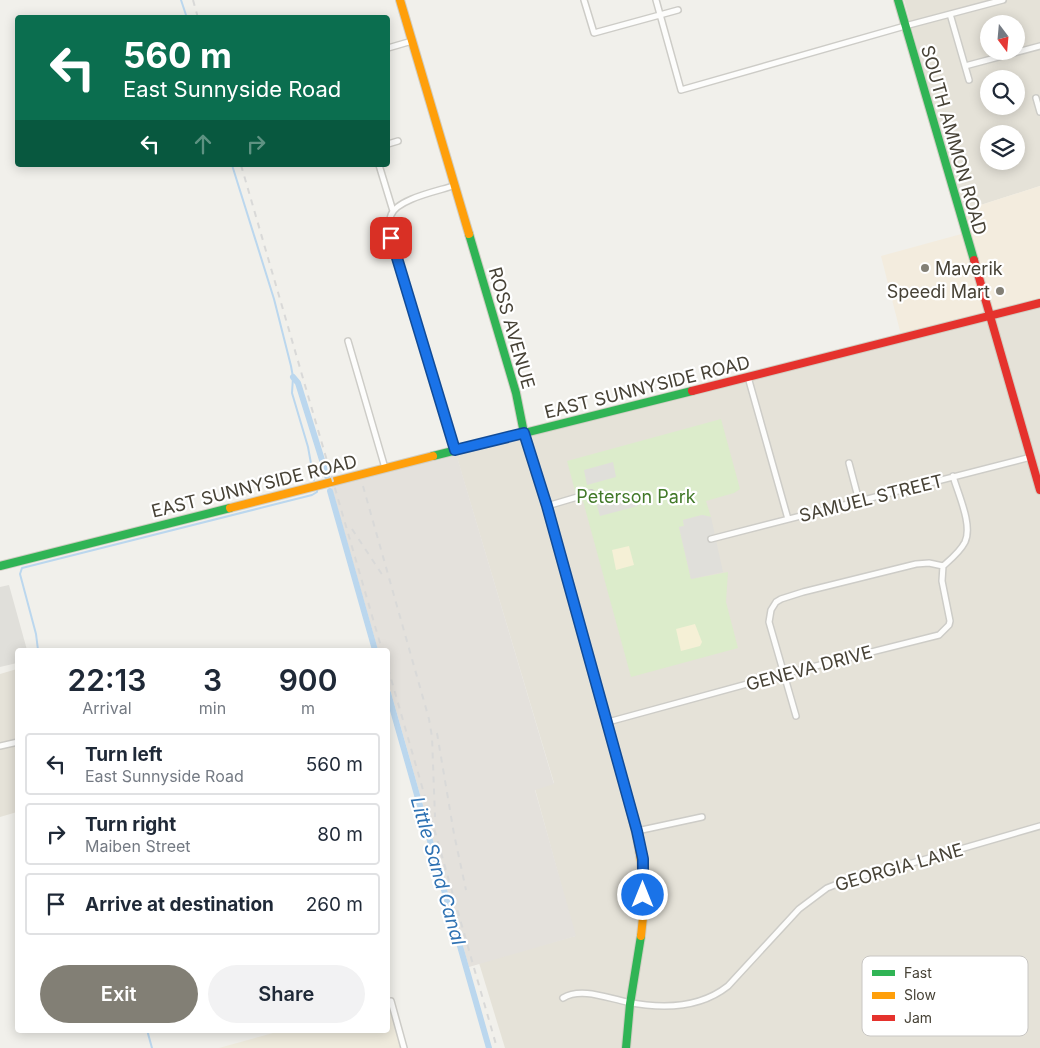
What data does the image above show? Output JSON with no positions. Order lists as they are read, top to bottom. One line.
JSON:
{"streets":{"street":["SOUTH AMMON ROAD","ROSS AVENUE","EAST SUNNYSIDE ROAD","SAMUEL STREET","GENEVA DRIVE","GEORGIA LANE"]},"crossings":[["SOUTH AMMON ROAD","EAST SUNNYSIDE ROAD"],["SOUTH AMMON ROAD","SAMUEL STREET"],["ROSS AVENUE","EAST SUNNYSIDE ROAD"],["ROSS AVENUE","GENEVA DRIVE"],["ROSS AVENUE","GEORGIA LANE"]],"water":["Little Sand Canal"],"parks":["Peterson Park"],"places":["Maverik","Speedi Mart"],"legend":["Fast","Slow","Jam"],"north":"bottom","page":{"turn":["560 m","East Sunnyside Road"],"eta":["22:13","Arrival","3","min","900","m"],"list":[{"name":"Turn left","note":"East Sunnyside Road","value":"560 m"},{"name":"Turn right","note":"Maiben Street","value":"80 m"},{"name":"Arrive at destination","value":"260 m"}],"buttons":["Exit","Share"]}}
